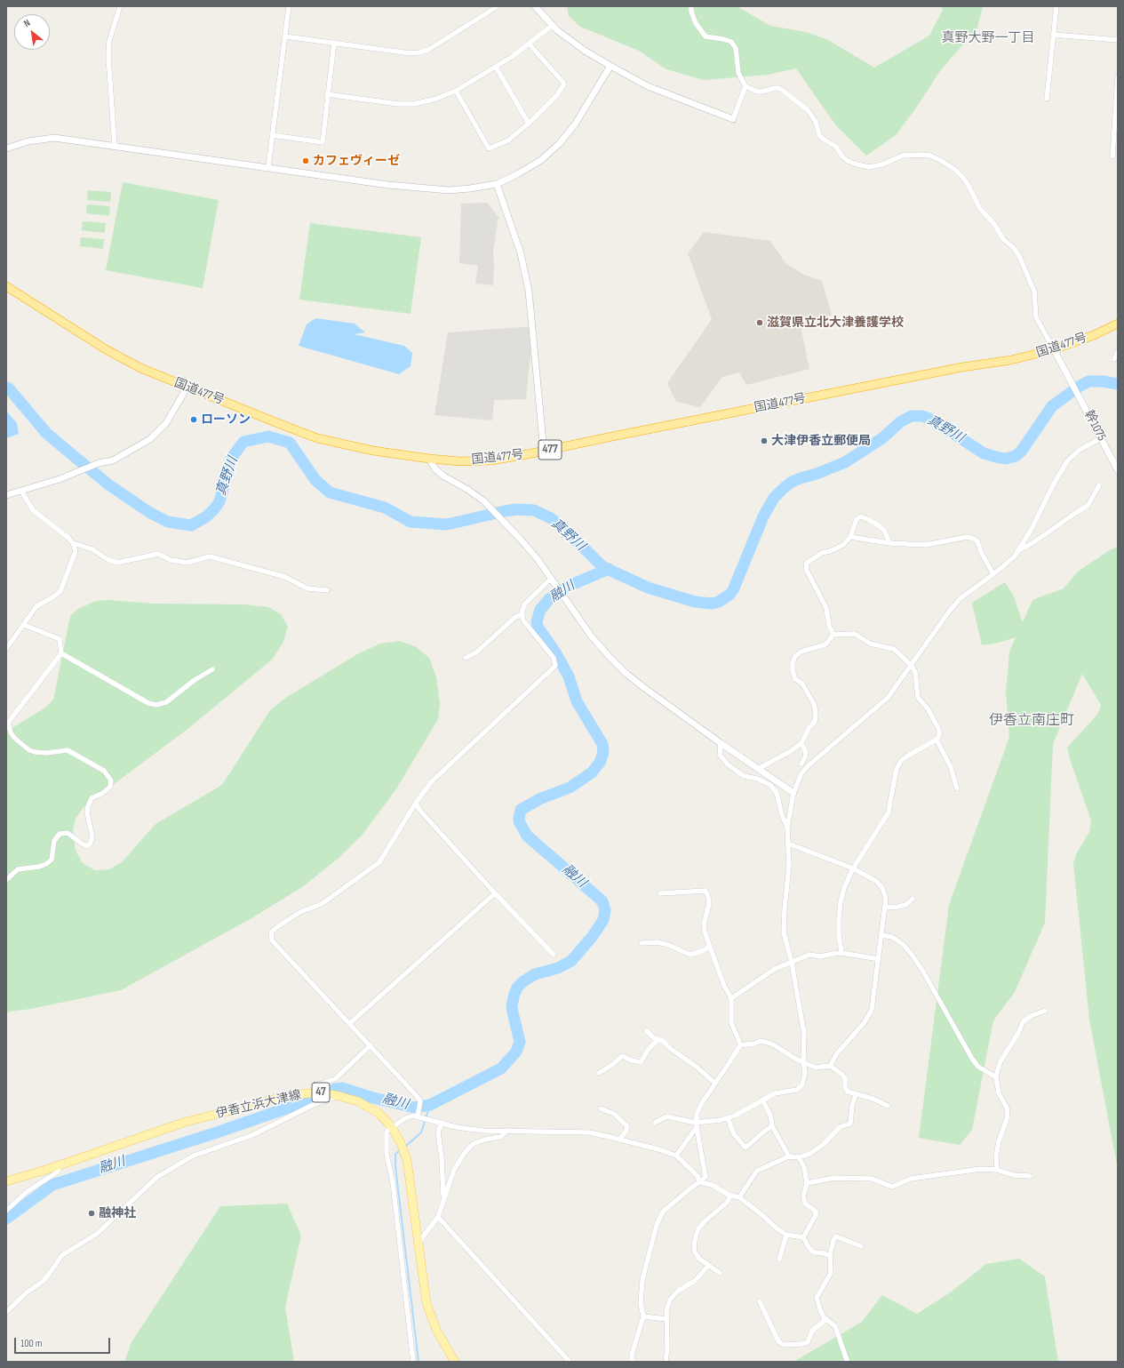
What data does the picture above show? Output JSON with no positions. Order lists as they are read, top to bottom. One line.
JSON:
{"streets":{"highway":["国道477号","477"],"main road":["47","伊香立浜大津線"],"street":["幹1075"]},"crossings":[["国道477号","幹1075"]],"districts":["真野大野一丁目","伊香立南庄町"],"water":["真野川","融川"],"places":["カフェヴィーゼ","滋賀県立北大津養護学校","ローソン","大津伊香立郵便局","融神社"],"scale_bar":"100 m","north":"top left"}
